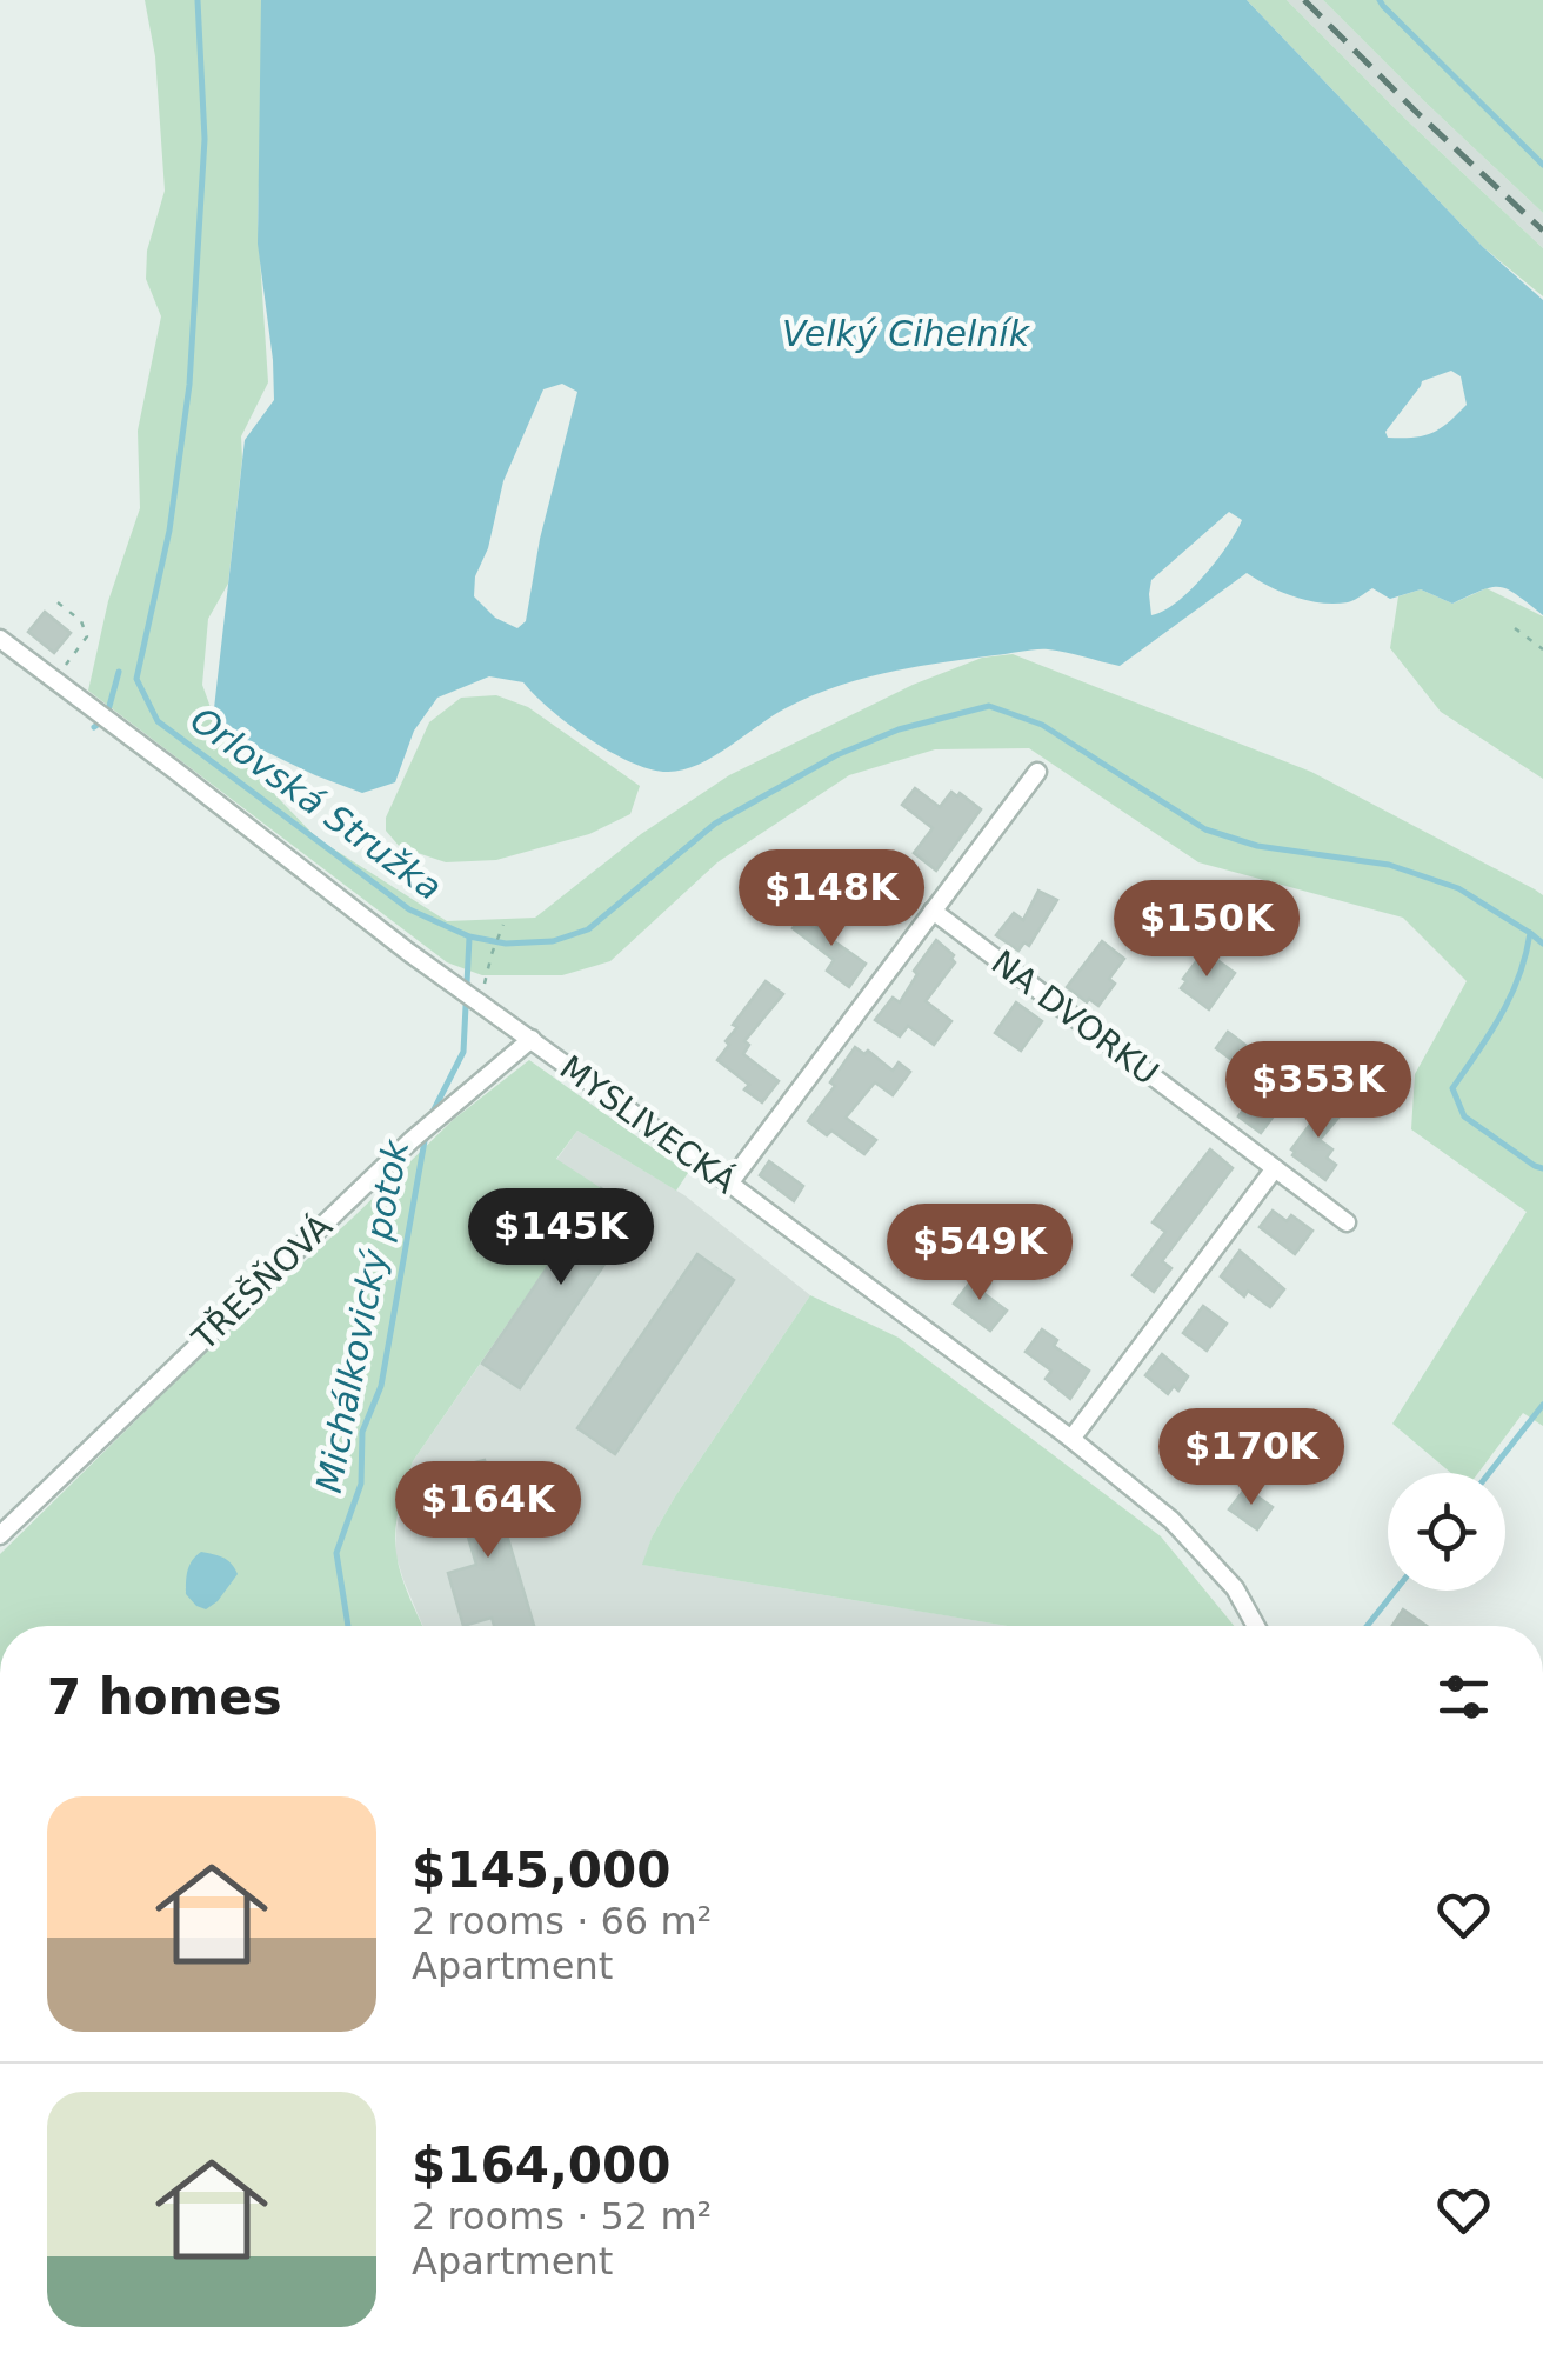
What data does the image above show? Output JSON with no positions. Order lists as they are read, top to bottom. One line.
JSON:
{"streets":{"street":["NA DVORKU","MYSLIVECKÁ","TŘEŠŇOVÁ"]},"crossings":[["MYSLIVECKÁ","TŘEŠŇOVÁ"]],"water":["Velký Cihelník","Orlovská Stružka","Michálkovický potok"],"page":{"price":["$148K","$150K","$353K","$145K","$549K","$170K","$164K"],"heading":"7 homes","list":[{"name":"$145,000","note":"2 rooms · 66 m² · Apartment"},{"name":"$164,000","note":"2 rooms · 52 m² · Apartment"}]}}
